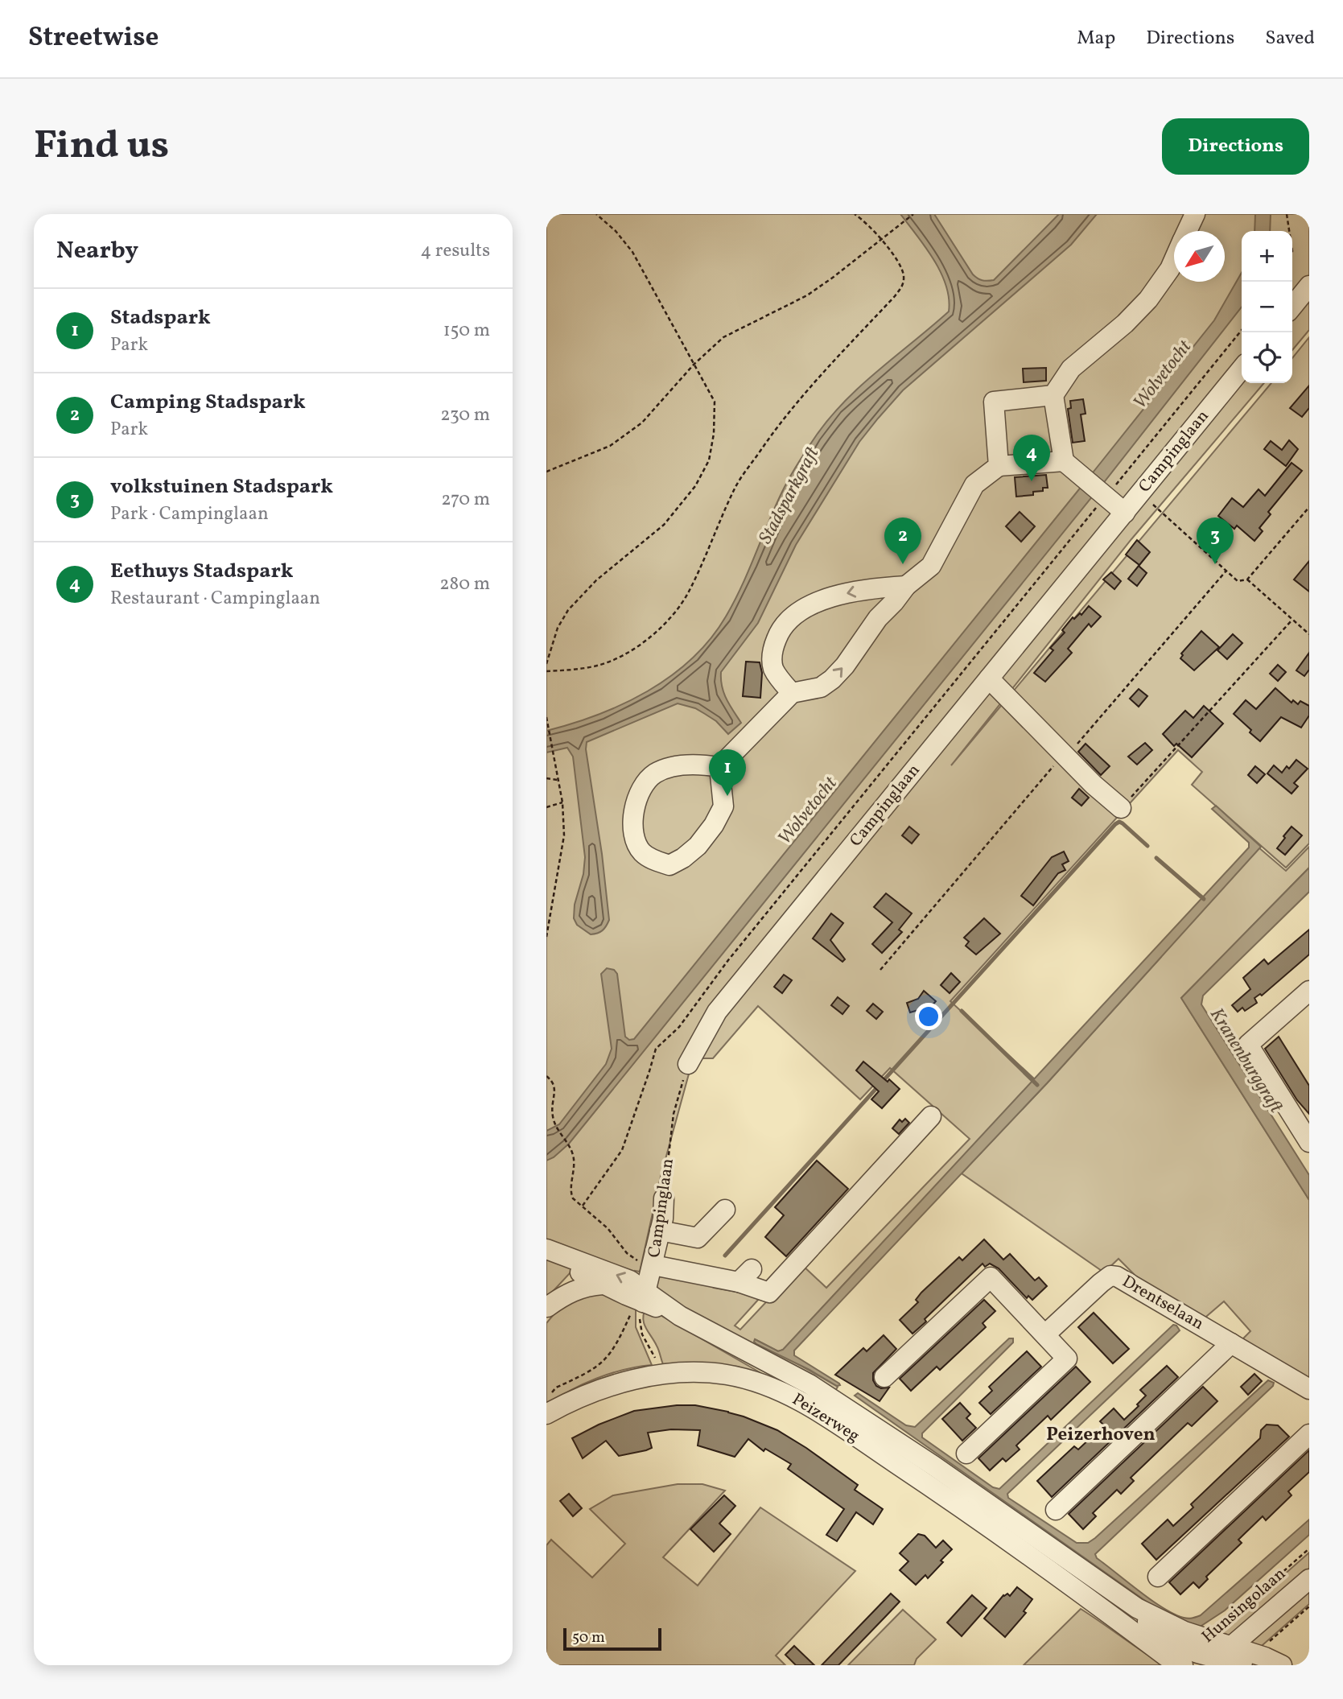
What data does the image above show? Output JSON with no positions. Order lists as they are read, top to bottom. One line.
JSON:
{"streets":{"street":["Campinglaan","Drentselaan","Peizerweg","Hunsingolaan"]},"crossings":[["Campinglaan","Peizerweg"],["Peizerweg","Hunsingolaan"]],"districts":["Peizerhoven"],"water":["Wolvetocht","Stadsparkgraft","Kranenburggraft"],"scale_bar":"50 m","north":"bottom left","page":{"header":"Streetwise","nav":["Map","Directions","Saved"],"buttons":"Directions","title":"Find us","heading":["Nearby","4 results"],"map_buttons":["+","−"],"list":[{"mark":"1","name":"Stadspark","note":"Park","value":"150 m"},{"mark":"2","name":"Camping Stadspark","note":"Park","value":"230 m"},{"mark":"3","name":"volkstuinen Stadspark","note":"Park · Campinglaan","value":"270 m"},{"mark":"4","name":"Eethuys Stadspark","note":"Restaurant · Campinglaan","value":"280 m"}],"pins":["4","2","3","1"],"scale":"50 m"}}
